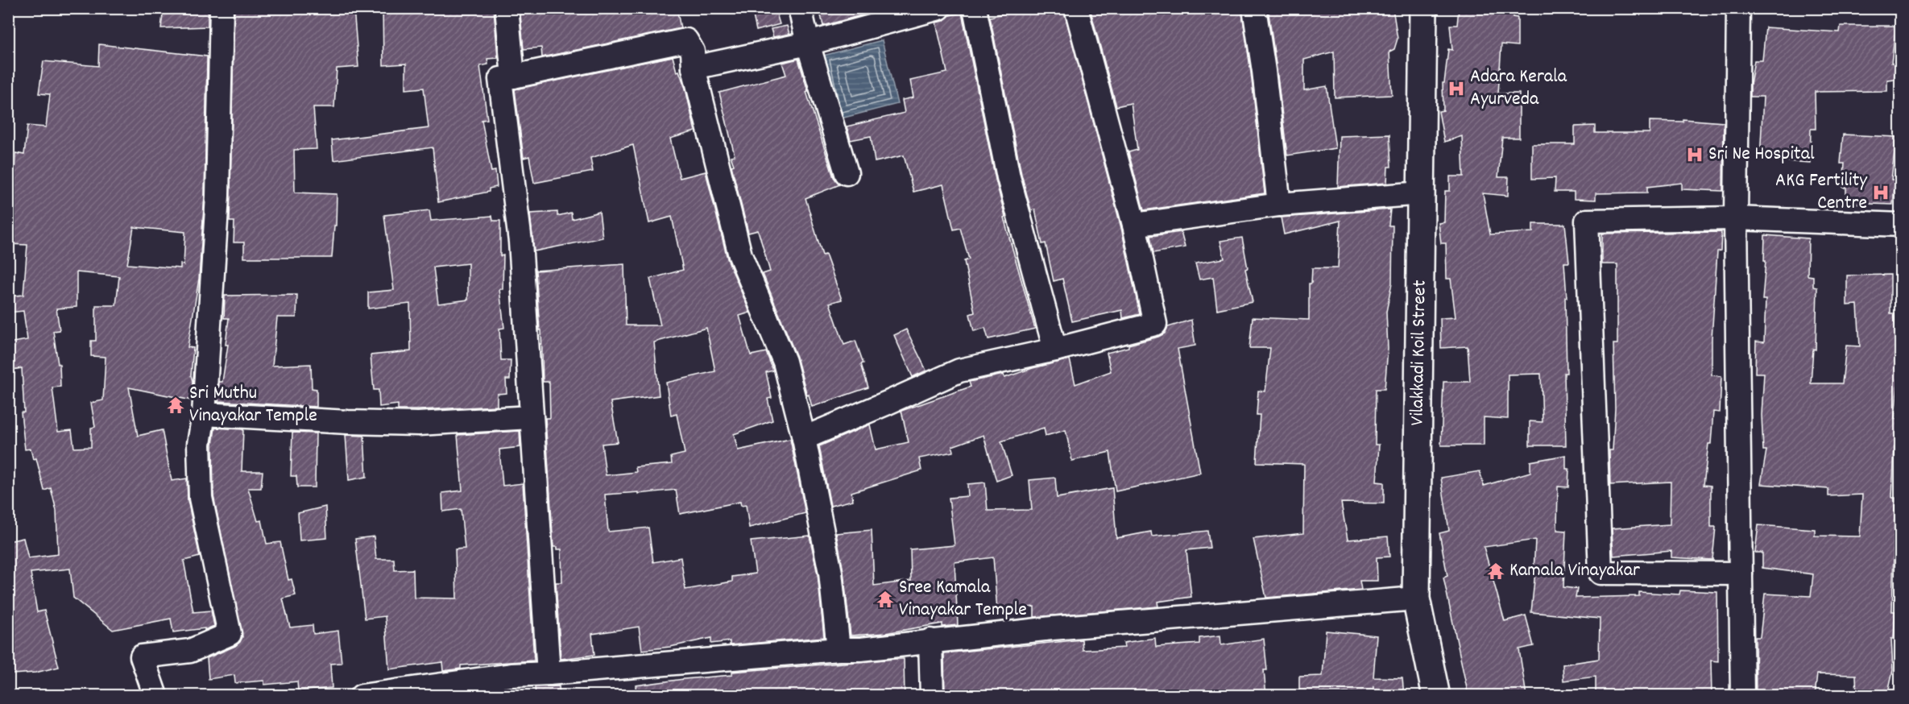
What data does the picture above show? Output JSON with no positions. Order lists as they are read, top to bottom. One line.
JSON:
{"streets":{"street":["Vilakkadi Koil Street"]},"places":{"hospital":["Adara Kerala Ayurveda","Sri Ne Hospital","AKG Fertility Centre"],"temple":["Sri Muthu Vinayakar Temple","Kamala Vinayakar","Sree Kamala Vinayakar Temple"]}}
